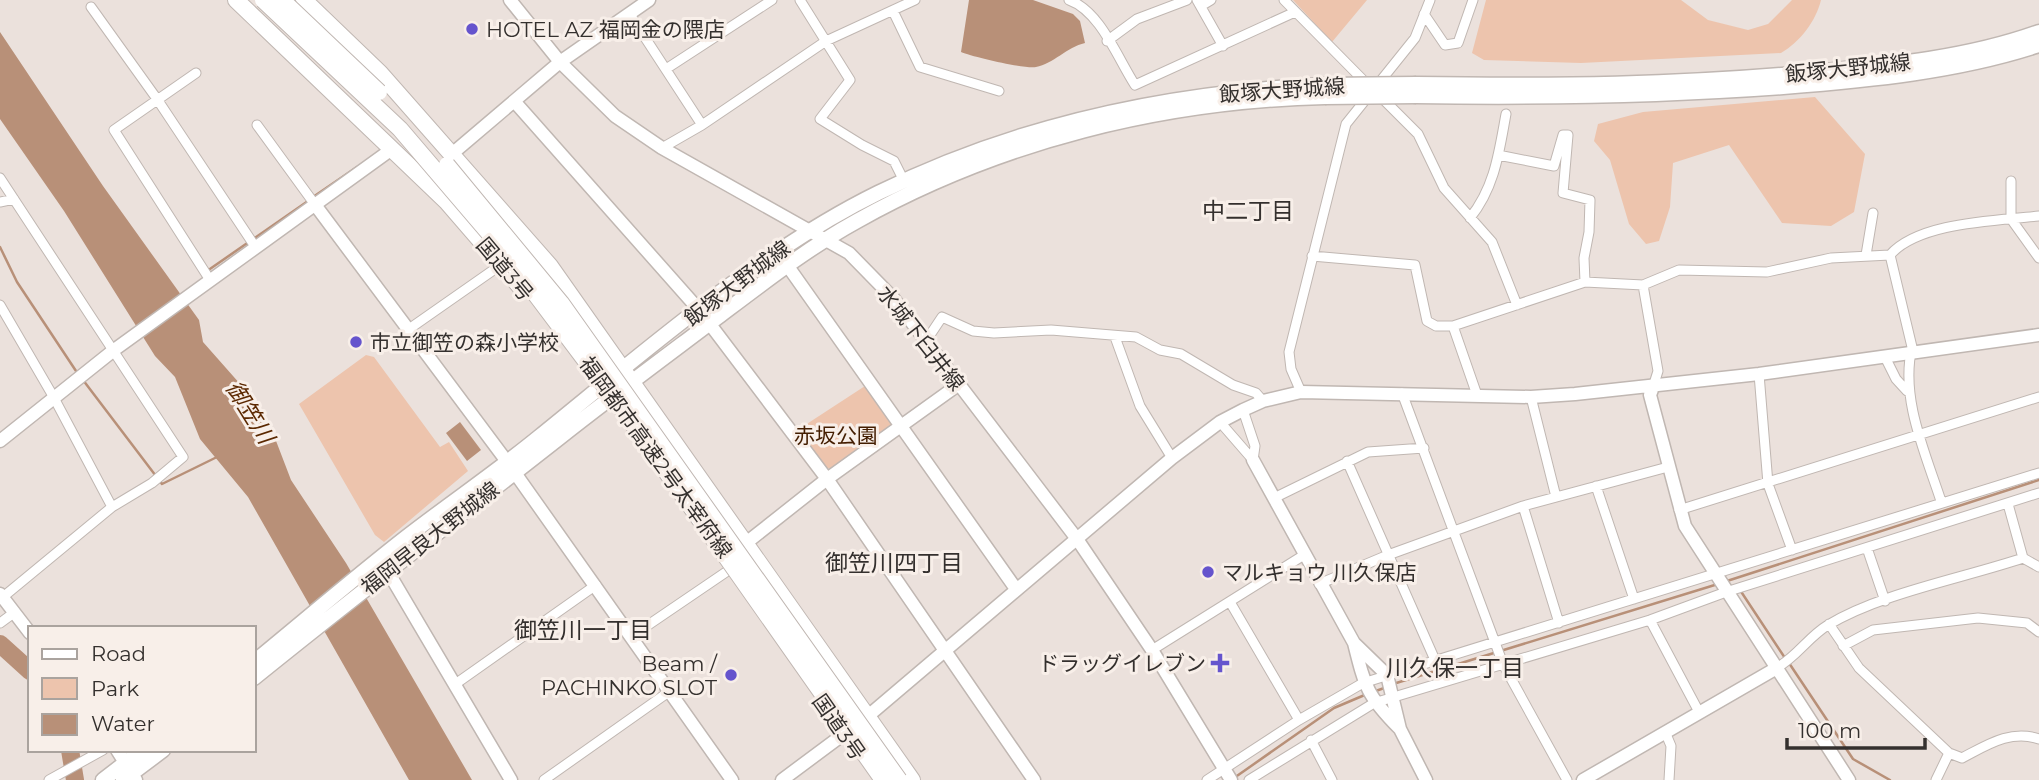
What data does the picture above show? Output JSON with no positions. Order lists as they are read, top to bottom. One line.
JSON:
{"streets":{"highway":["国道3号","福岡都市高速2号太宰府線"],"main road":["飯塚大野城線","福岡早良大野城線"],"street":["水城下臼井線"]},"crossings":[["飯塚大野城線","国道3号"],["飯塚大野城線","水城下臼井線"],["飯塚大野城線","福岡早良大野城線"],["国道3号","福岡早良大野城線"]],"districts":["中二丁目","御笠川四丁目","御笠川一丁目","川久保一丁目"],"water":["御笠川"],"parks":["赤坂公園"],"places":{"other":["HOTEL AZ 福岡金の隈店","市立御笠の森小学校","マルキョウ 川久保店","Beam / PACHINKO SLOT"],"health":["ドラッグイレブン"]},"legend":["Road","Park","Water"],"scale_bar":"100 m"}
